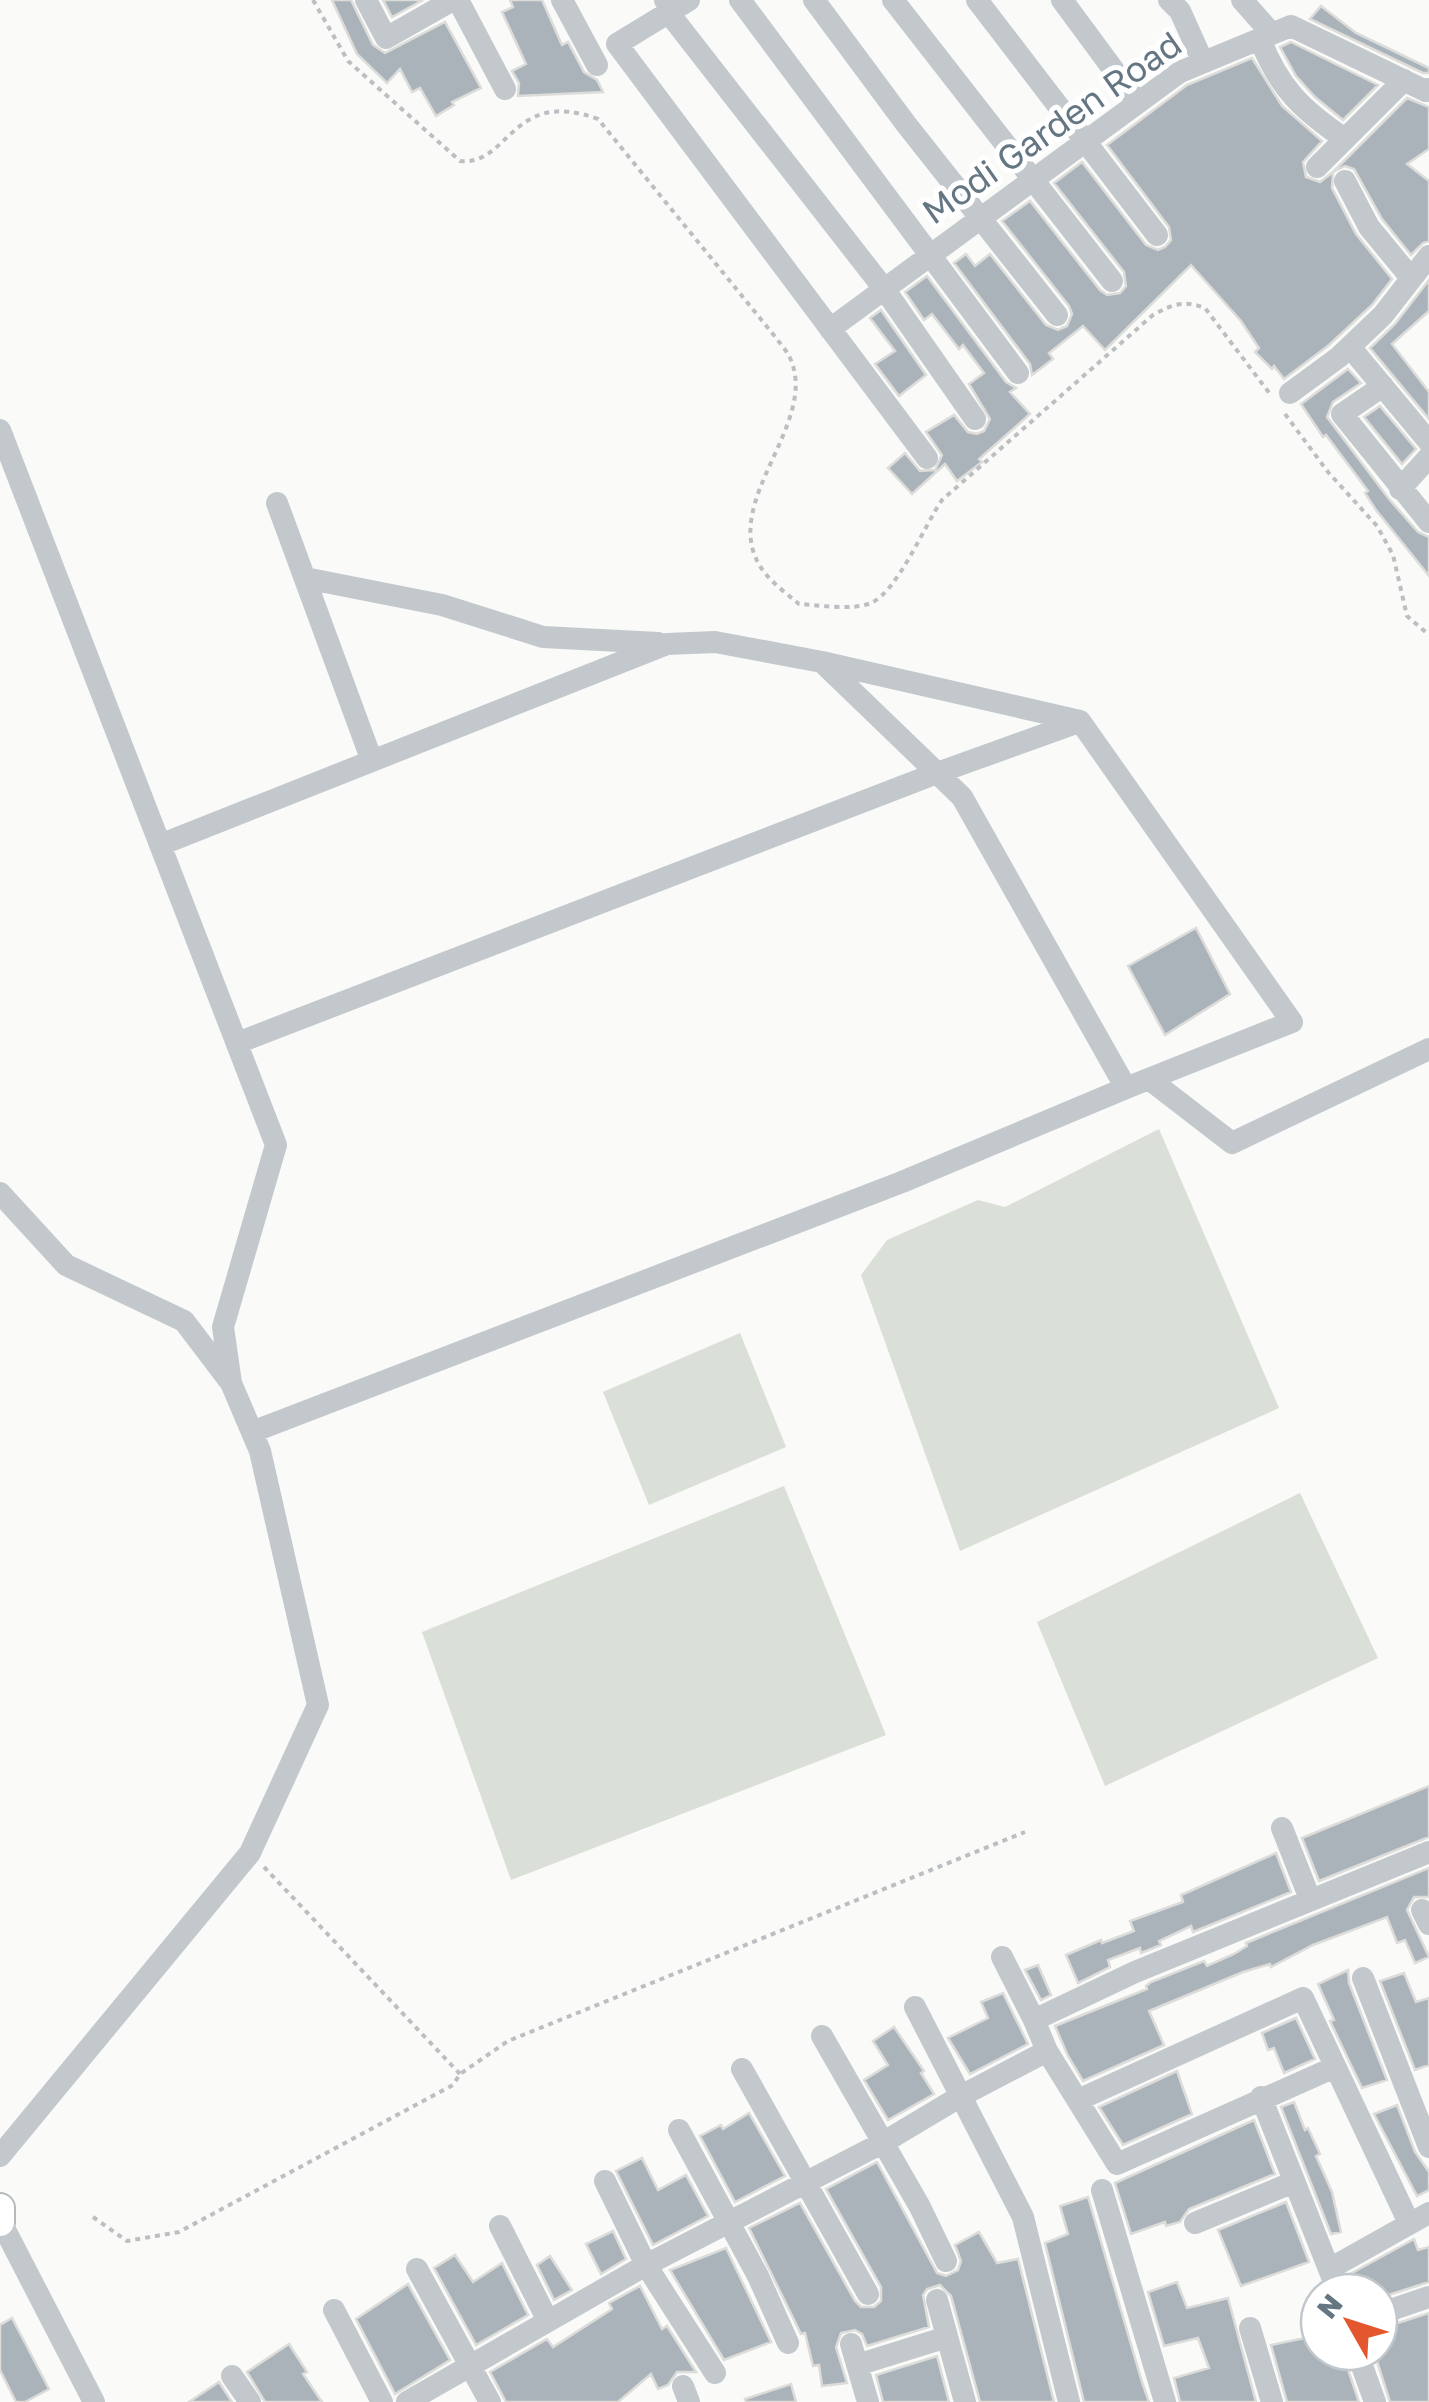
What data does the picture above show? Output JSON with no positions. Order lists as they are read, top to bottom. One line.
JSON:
{"streets":{"street":["Modi Garden Road"]},"north":"top left"}
